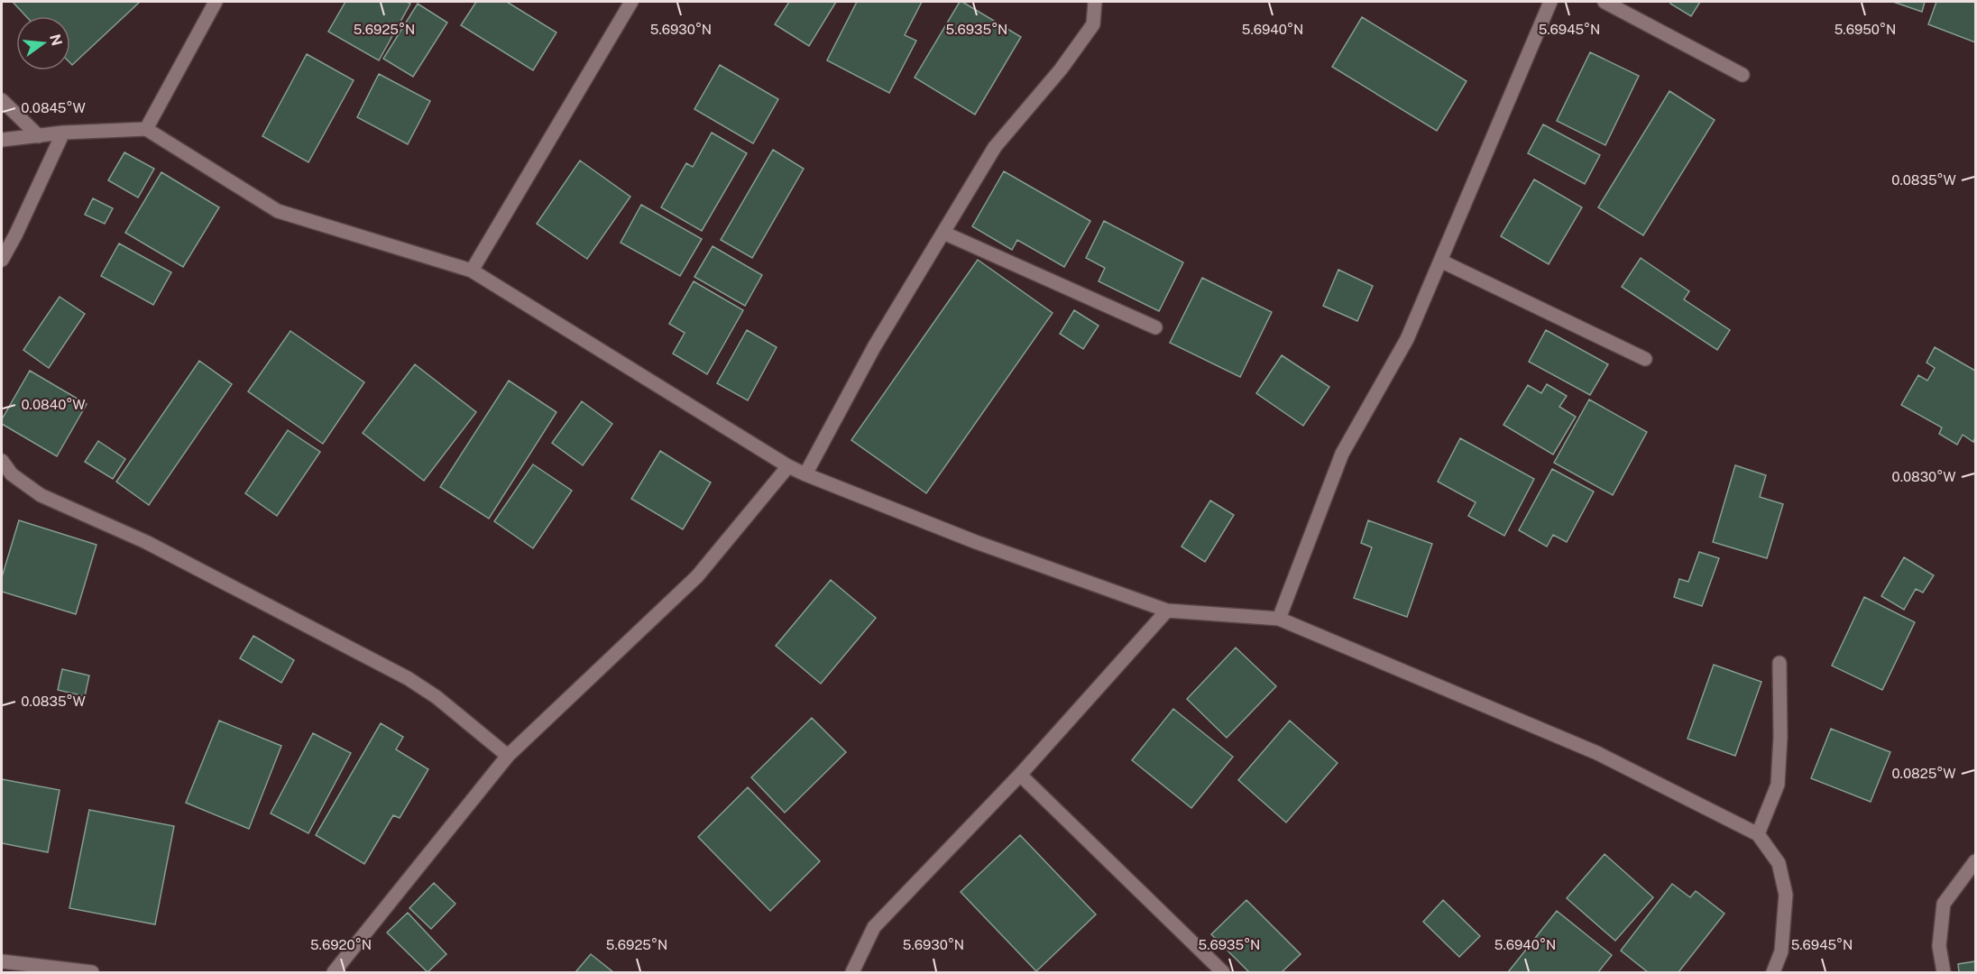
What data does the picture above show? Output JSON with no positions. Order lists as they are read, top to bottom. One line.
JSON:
{"north":"right","coordinates":["5.6925°N","5.6930°N","5.6935°N","5.6940°N","5.6945°N","5.6950°N","0.0845°W","0.0835°W","0.0840°W","0.0830°W","0.0825°W","5.6920°N"]}
